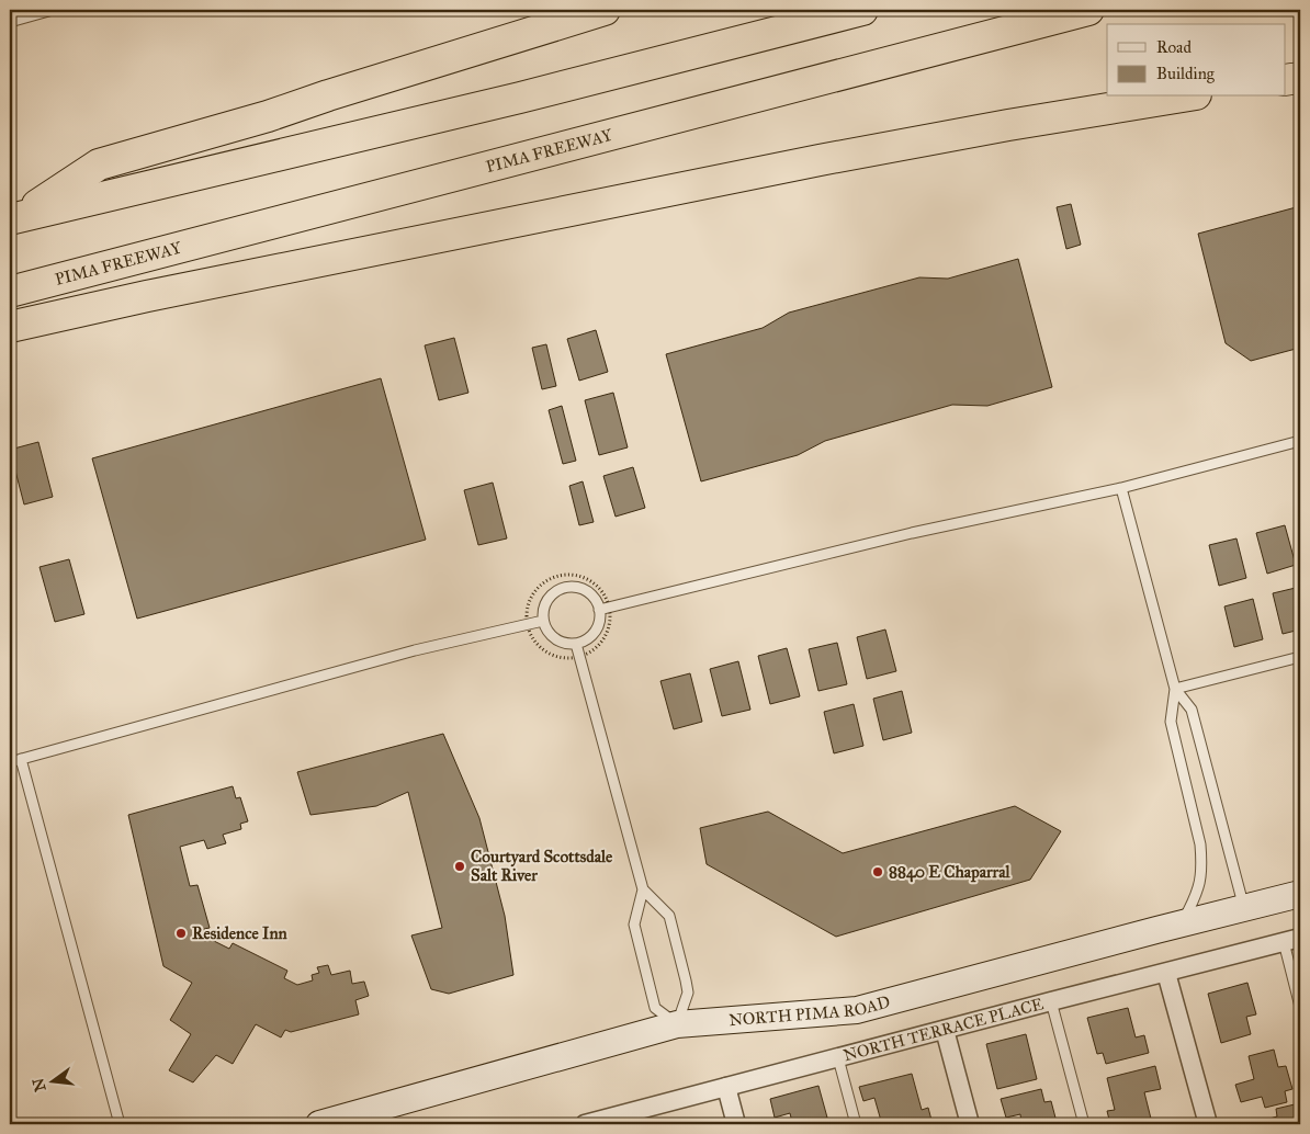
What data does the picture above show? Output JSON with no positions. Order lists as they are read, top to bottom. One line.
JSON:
{"streets":{"highway":["PIMA FREEWAY"],"main road":["NORTH PIMA ROAD"],"street":["NORTH TERRACE PLACE"]},"places":["Courtyard Scottsdale Salt River","8840 E Chaparral","Residence Inn"],"legend":["Road","Building"],"north":"left"}
